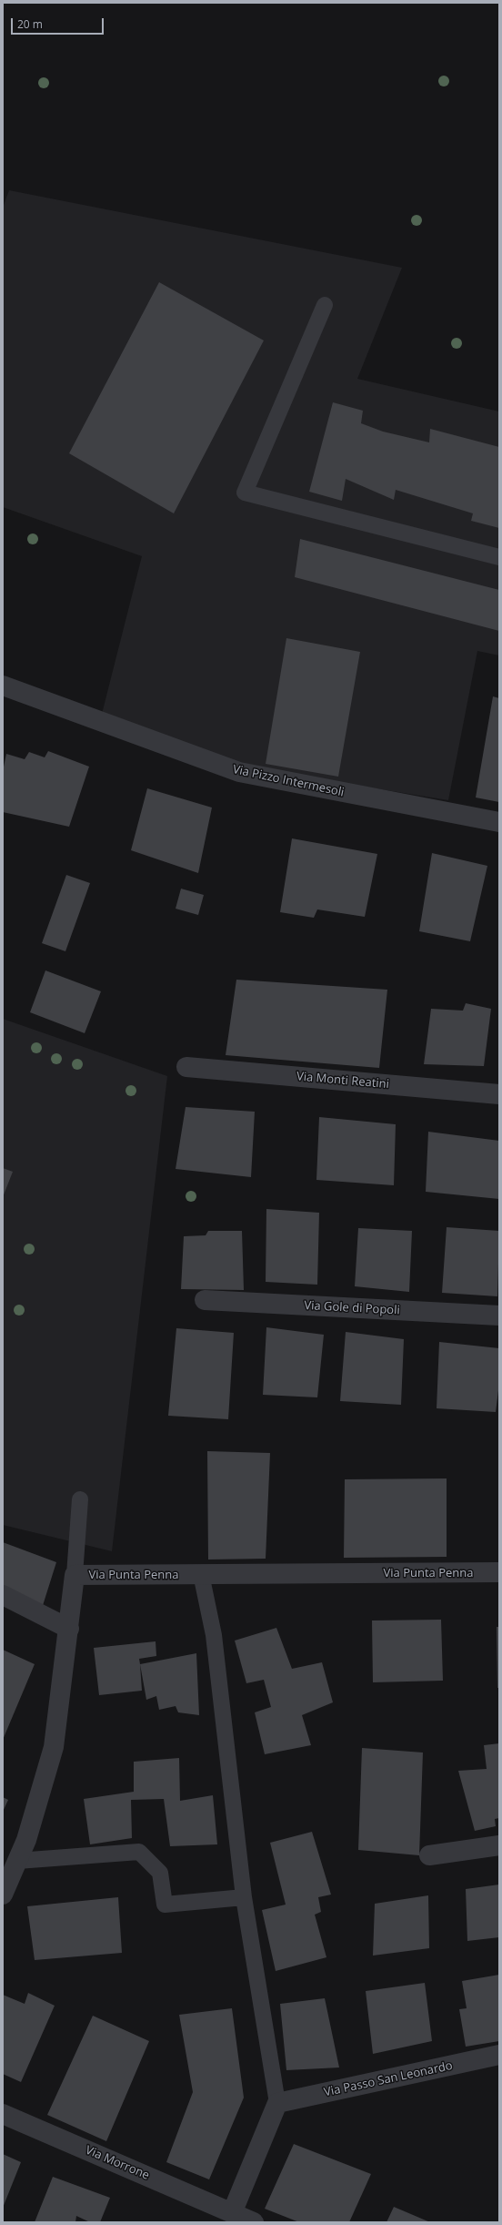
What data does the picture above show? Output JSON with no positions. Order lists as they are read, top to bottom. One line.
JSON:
{"streets":{"street":["Via Pizzo Intermesoli","Via Monti Reatini","Via Gole di Popoli","Via Punta Penna","Via Passo San Leonardo","Via Morrone"]},"scale_bar":"20 m"}
